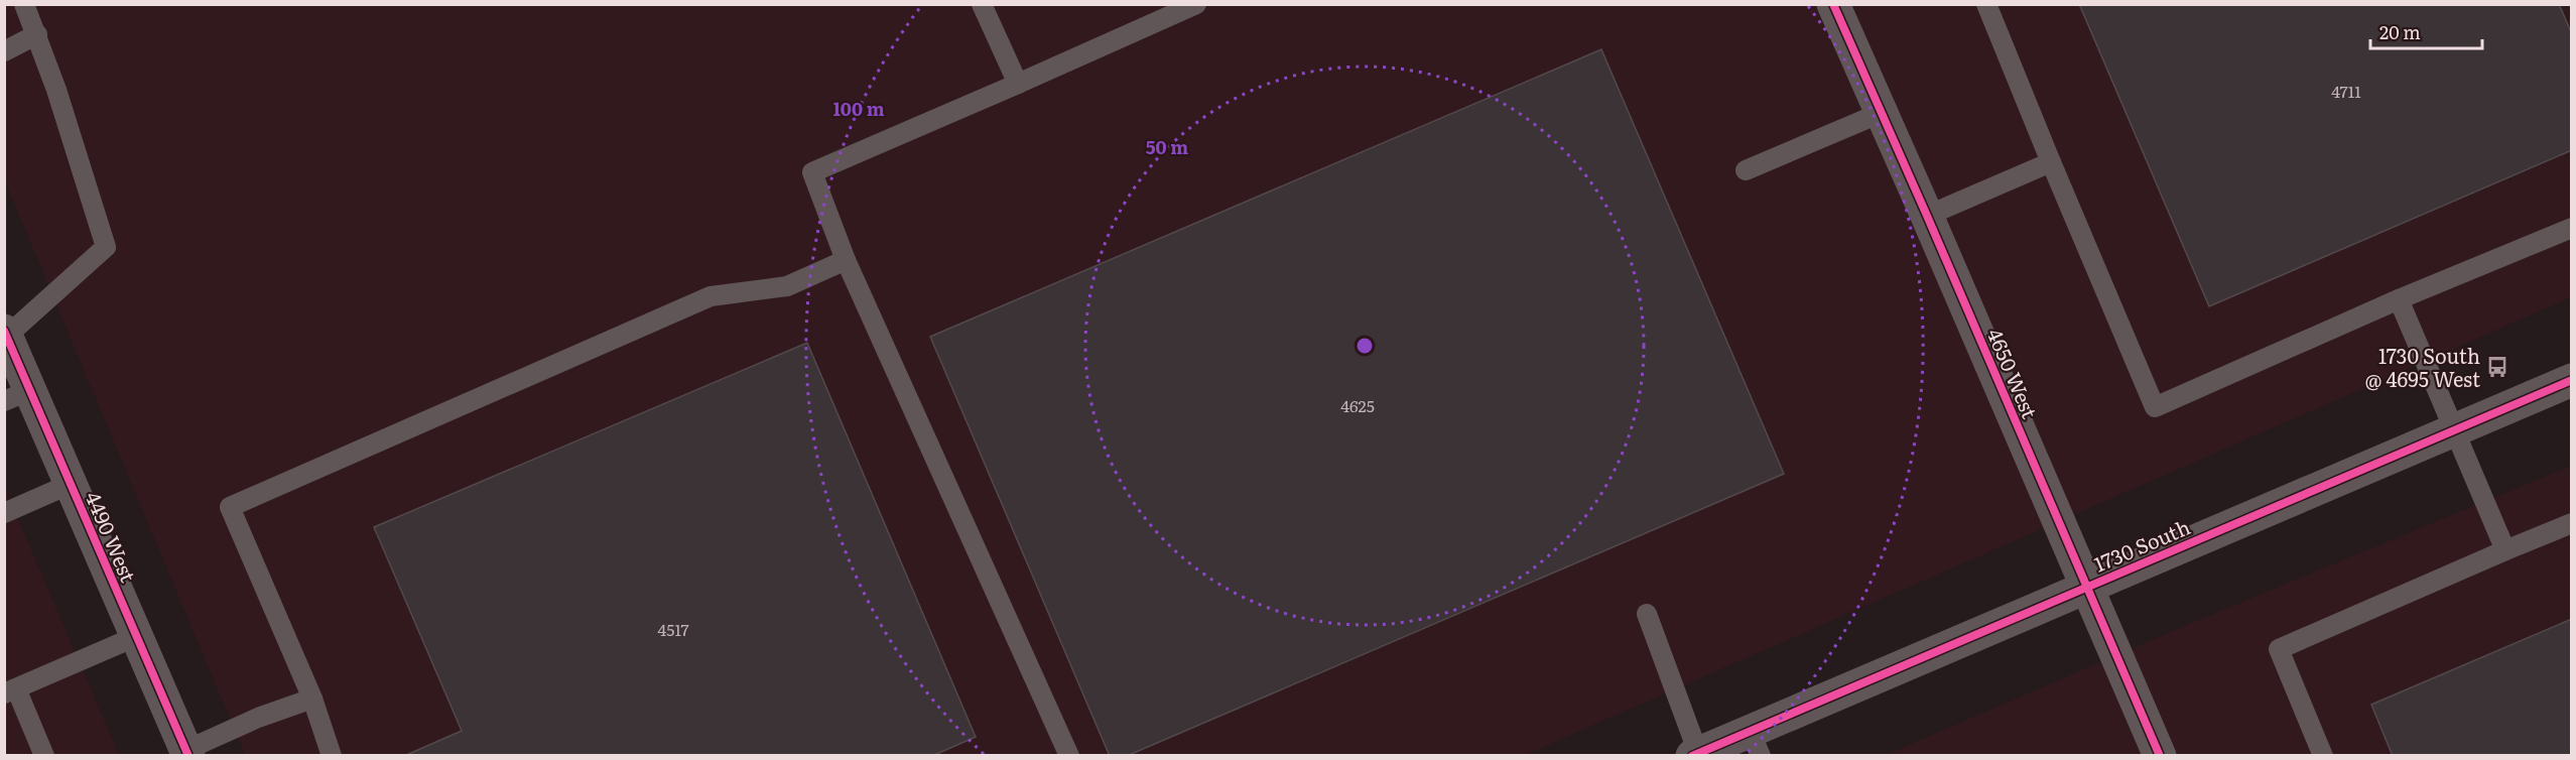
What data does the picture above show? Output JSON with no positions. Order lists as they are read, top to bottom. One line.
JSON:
{"streets":{"street":["4650 West","4490 West","1730 South"]},"crossings":[["4650 West","1730 South"]],"places":{"bus stop":["1730 South @ 4695 West"]},"house_numbers":["4711","4625","4517"],"scale_bar":"20 m","rings":["100 m","50 m"]}
